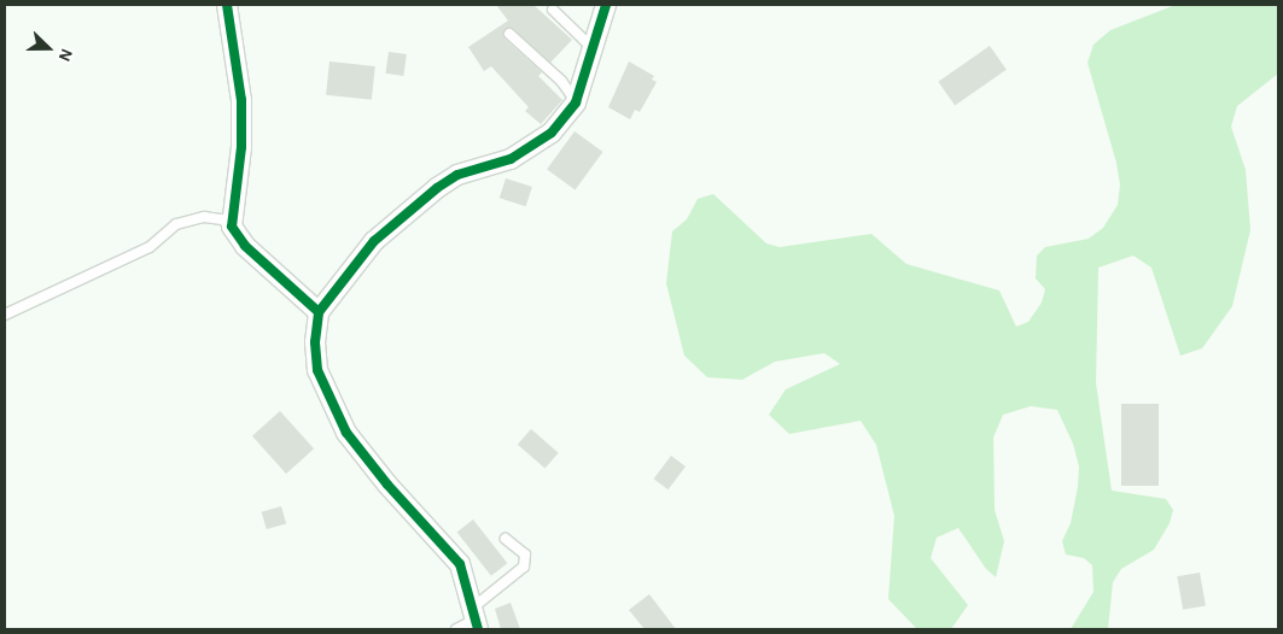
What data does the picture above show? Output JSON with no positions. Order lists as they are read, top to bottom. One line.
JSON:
{"north":"right"}
